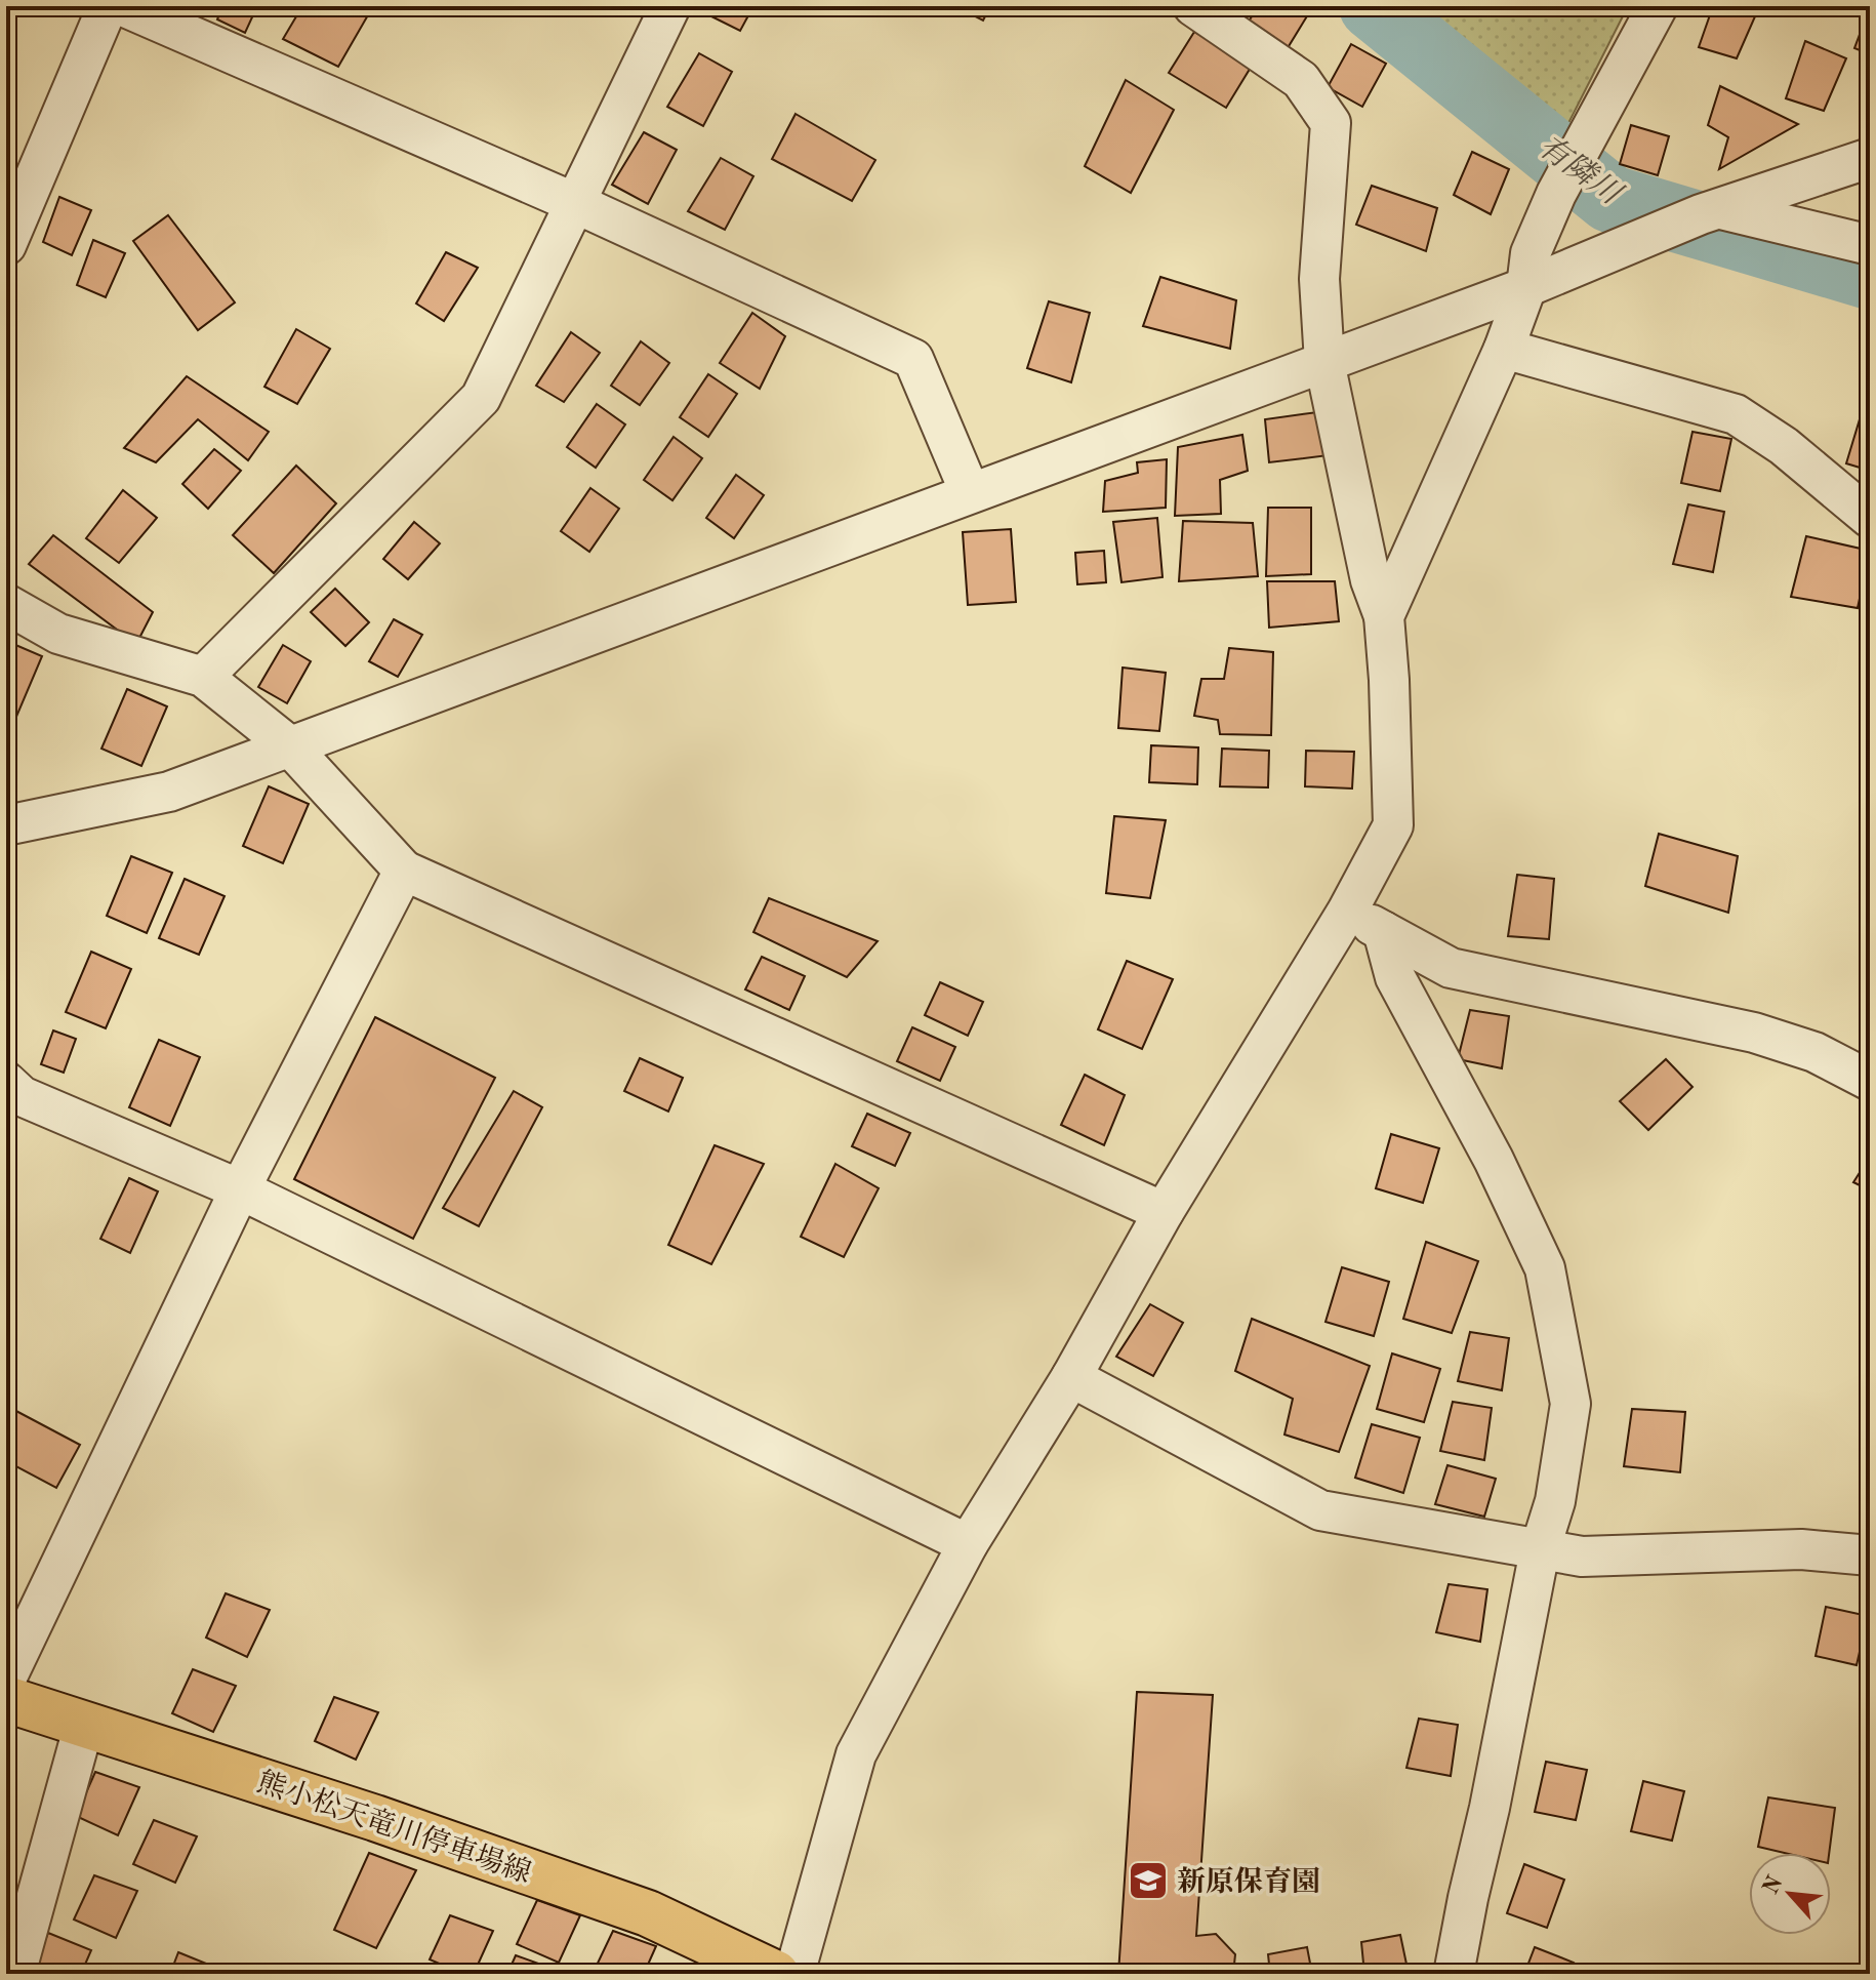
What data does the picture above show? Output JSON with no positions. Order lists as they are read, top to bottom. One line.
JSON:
{"streets":{"main road":["熊小松天竜川停車場線"]},"water":["有隣川"],"places":{"school or university":["新原保育園"]},"north":"top left"}
